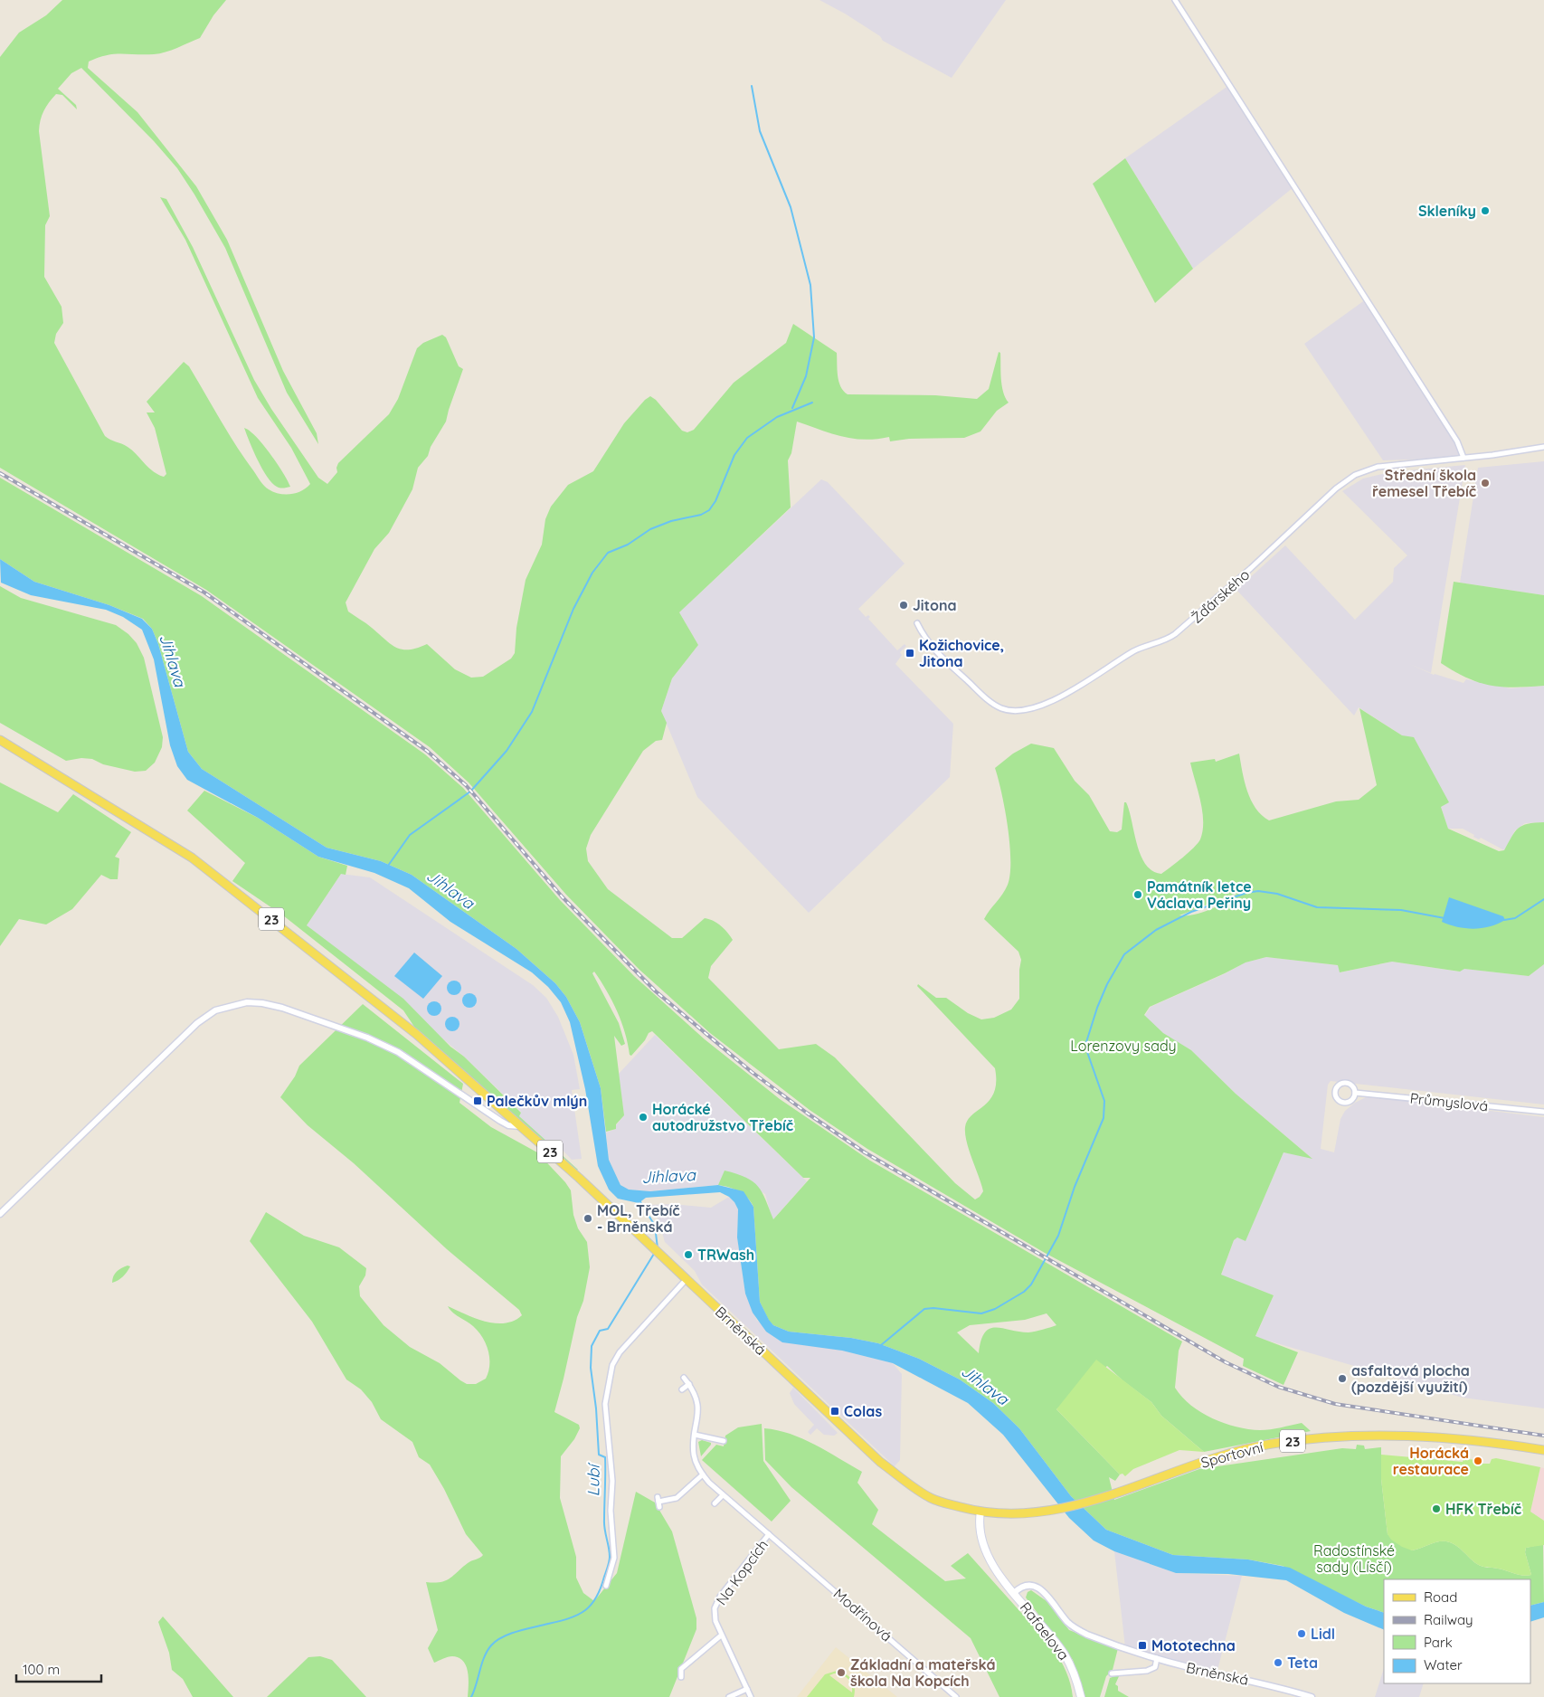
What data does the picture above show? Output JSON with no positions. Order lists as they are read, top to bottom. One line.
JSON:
{"streets":{"main road":["23","Brněnská","Sportovní","Rafaelova"],"street":["Žďárského","Průmyslová","Na Kopcích","Modřínová"]},"crossings":[["23","Brněnská"],["Brněnská","Sportovní"],["Brněnská","Rafaelova"],["Na Kopcích","Modřínová"]],"water":["Jihlava","Lubí"],"parks":["Lorenzovy sady","Radostínské sady (Lísčí)"],"places":{"other":["Skleníky","Střední škola řemesel Třebíč","Jitona","Památník letce Václava Peřiny","Horácké autodružstvo Třebíč","MOL, Třebíč - Brněnská","TRWash","asfaltová plocha (pozdější využití)","Horácká restaurace","HFK Třebíč","Lidl","Teta","Základní a mateřská škola Na Kopcích"],"transit":["Kožichovice, Jitona","Palečkův mlýn","Colas","Mototechna"]},"legend":["Road","Railway","Park","Water"],"scale_bar":"100 m"}
